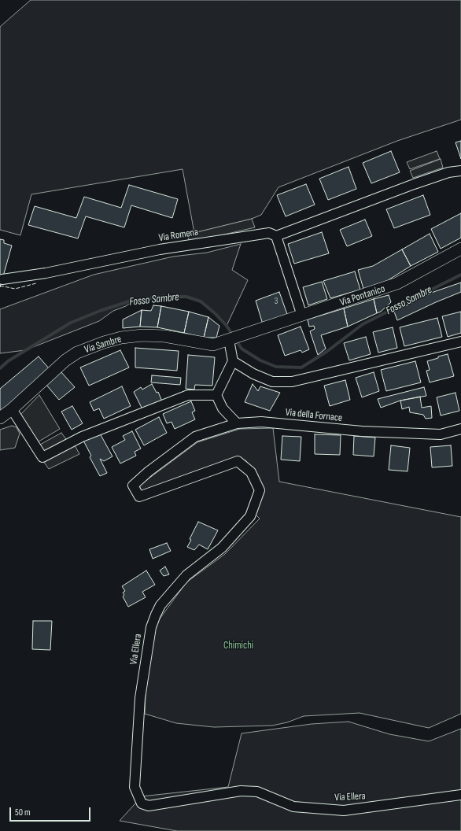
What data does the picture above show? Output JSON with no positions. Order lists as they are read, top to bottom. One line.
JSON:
{"streets":{"street":["Via Romena","Via Pontanico","Via Sambre","Via della Fornace","Via Ellera"]},"crossings":[["Via Pontanico","Via Sambre"],["Via della Fornace","Via Ellera"]],"water":["Fosso Sambre"],"parks":["Chimichi"],"house_numbers":["3"],"scale_bar":"50 m"}
